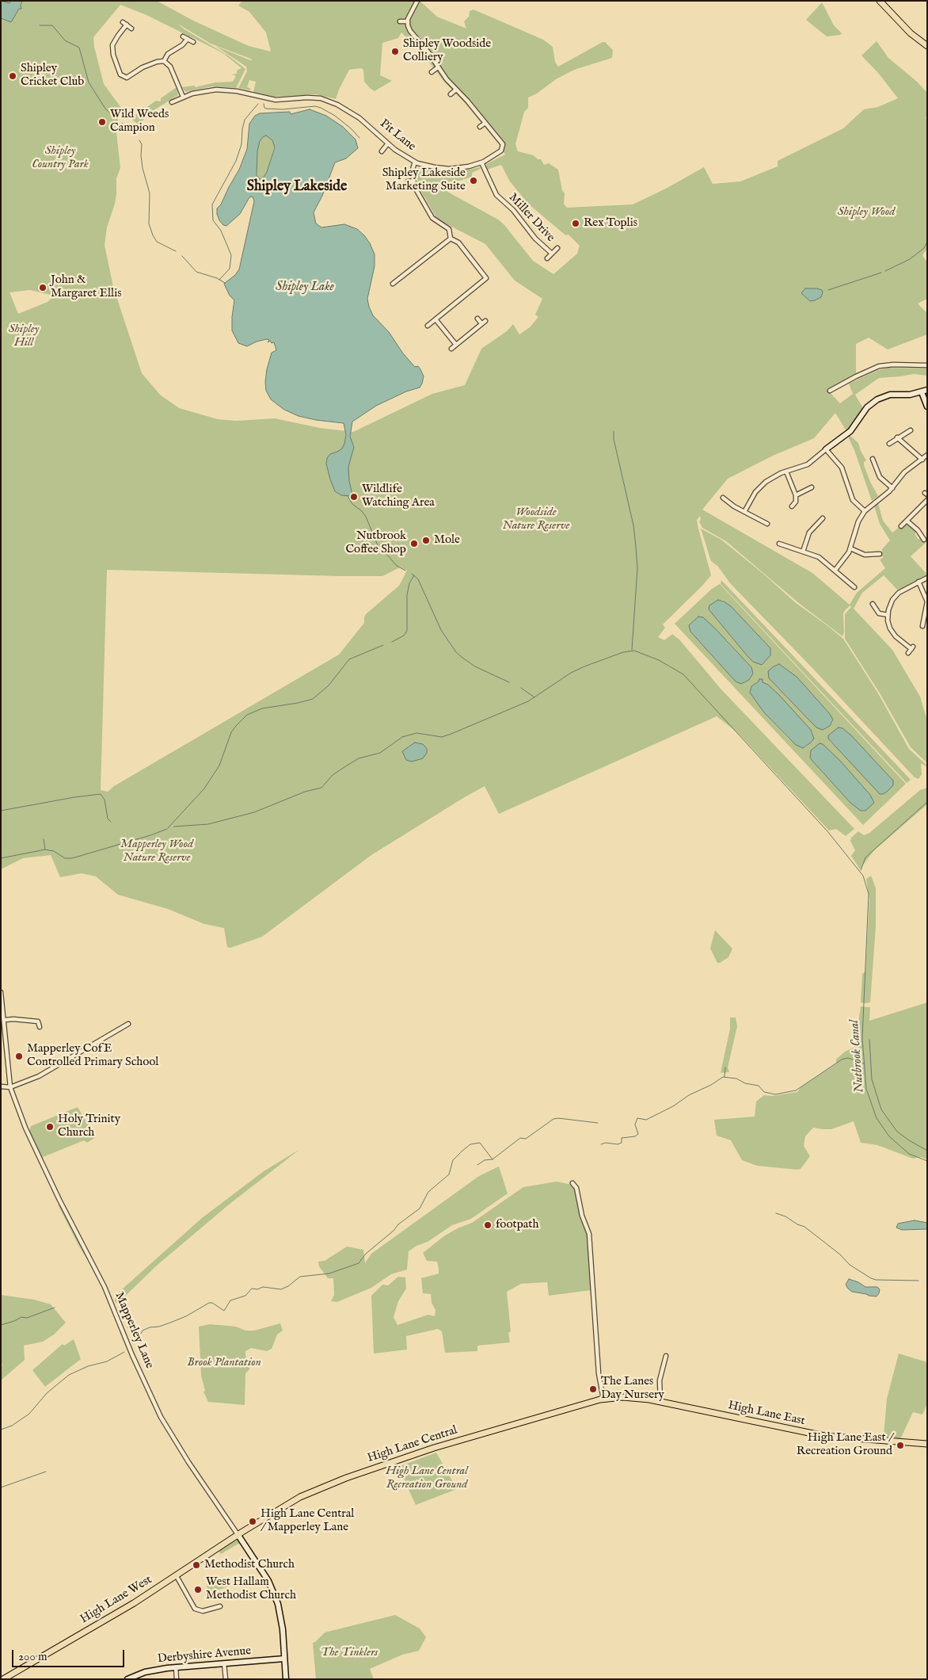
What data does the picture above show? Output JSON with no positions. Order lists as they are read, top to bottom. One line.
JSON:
{"streets":{"main road":["High Lane East","High Lane Central","High Lane West"],"street":["Pit Lane","Miller Drive","Mapperley Lane","Derbyshire Avenue"]},"crossings":[["Pit Lane","Miller Drive"],["Mapperley Lane","High Lane Central"],["Mapperley Lane","High Lane West"],["High Lane East","High Lane Central"],["High Lane Central","High Lane West"]],"districts":["Shipley Lakeside"],"water":["Shipley Lake","Nutbrook Canal"],"parks":["Shipley Country Park","Shipley Wood","Shipley Hill","Woodside Nature Reserve","Mapperley Wood Nature Reserve","Brook Plantation","High Lane Central Recreation Ground","The Tinklers"],"places":["Shipley Woodside Colliery","Shipley Cricket Club","Wild Weeds Campion","Shipley Lakeside Marketing Suite","Rex Toplis","John & Margaret Ellis","Wildlife Watching Area","Mole","Nutbrook Coffee Shop","Mapperley CofE Controlled Primary School","Holy Trinity Church","footpath","The Lanes Day Nursery","High Lane East / Recreation Ground","High Lane Central / Mapperley Lane","Methodist Church","West Hallam Methodist Church"],"scale_bar":"200 m"}
